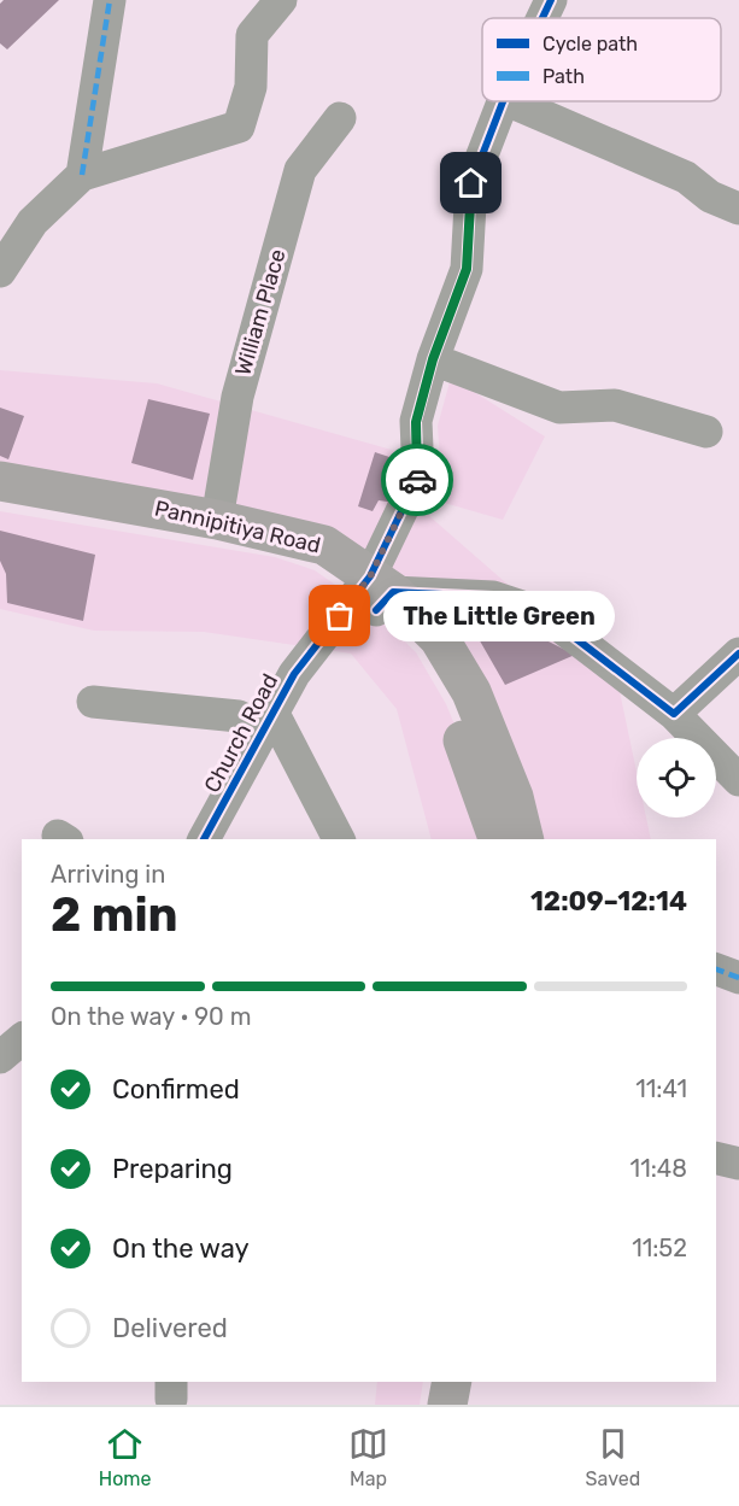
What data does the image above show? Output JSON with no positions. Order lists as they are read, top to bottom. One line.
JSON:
{"streets":{"main road":["Pannipitiya Road"],"street":["William Place","Church Road"]},"crossings":[["William Place","Pannipitiya Road"],["Pannipitiya Road","Church Road"]],"places":["The Little Green"],"legend":["Cycle path","Path"],"page":{"bubble":"The Little Green","heading":["2 min","Arriving in","12:09–12:14"],"bar":"On the way · 90 m","list":[["Confirmed","11:41"],["Preparing","11:48"],["On the way","11:52"],"Delivered"],"tabs":["Home","Map","Saved"]}}
